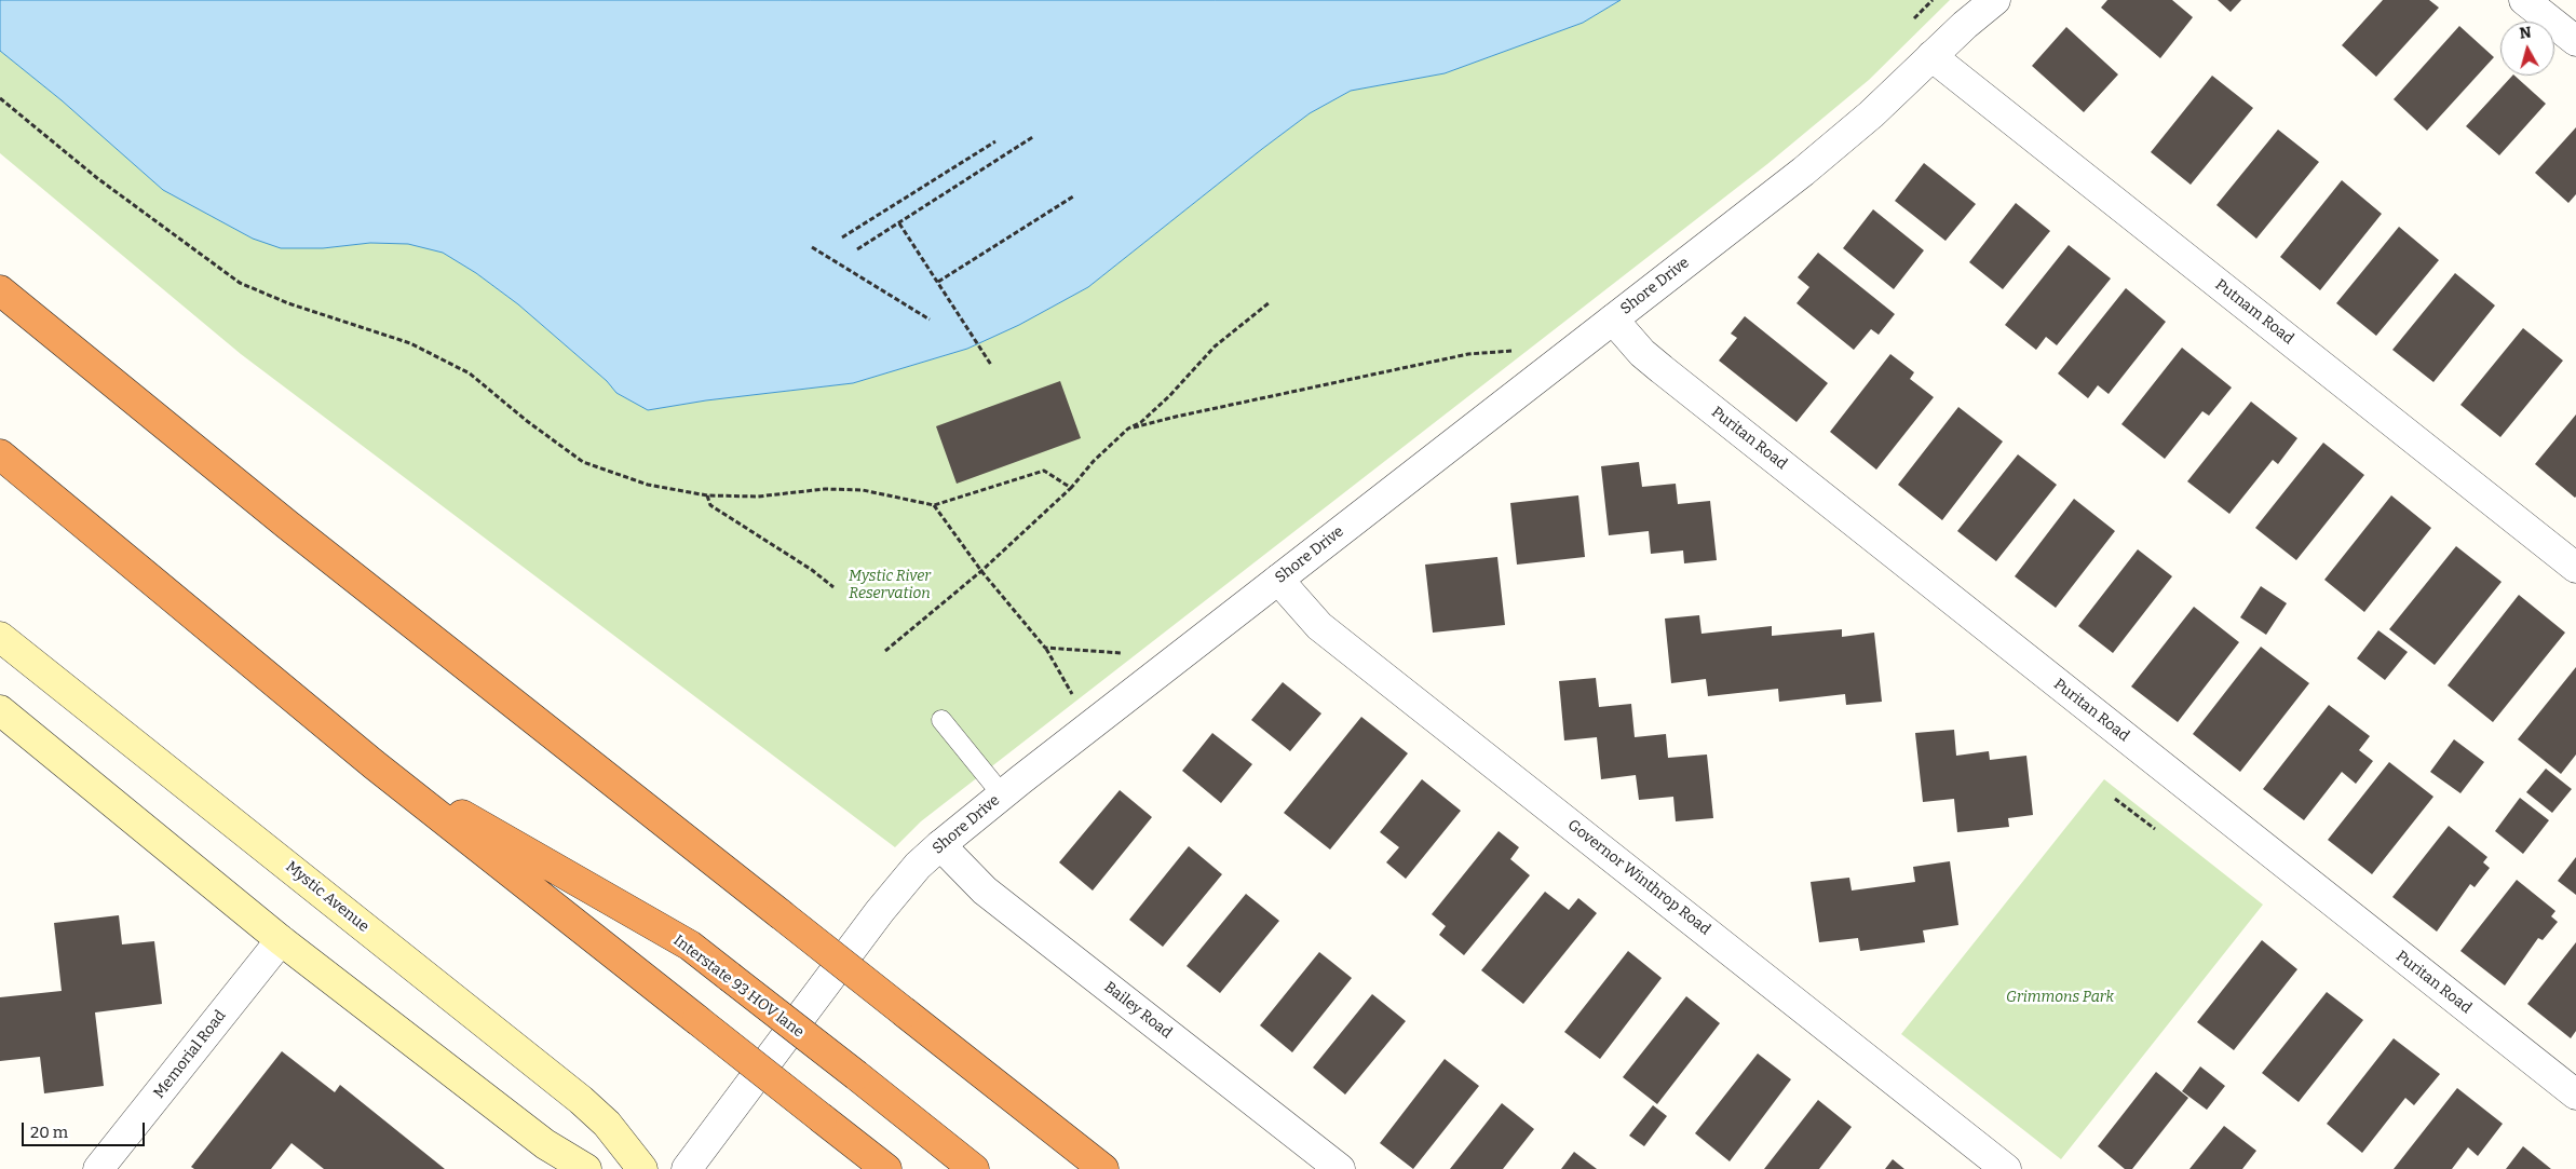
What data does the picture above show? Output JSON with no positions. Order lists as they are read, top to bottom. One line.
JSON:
{"streets":{"highway":["Interstate 93 HOV lane"],"main road":["Mystic Avenue"],"street":["Shore Drive","Putnam Road","Puritan Road","Governor Winthrop Road","Bailey Road","Memorial Road"]},"crossings":[["Shore Drive","Putnam Road"],["Shore Drive","Puritan Road"],["Shore Drive","Governor Winthrop Road"],["Shore Drive","Bailey Road"]],"parks":["Mystic River Reservation","Grimmons Park"],"scale_bar":"20 m","north":"top"}
